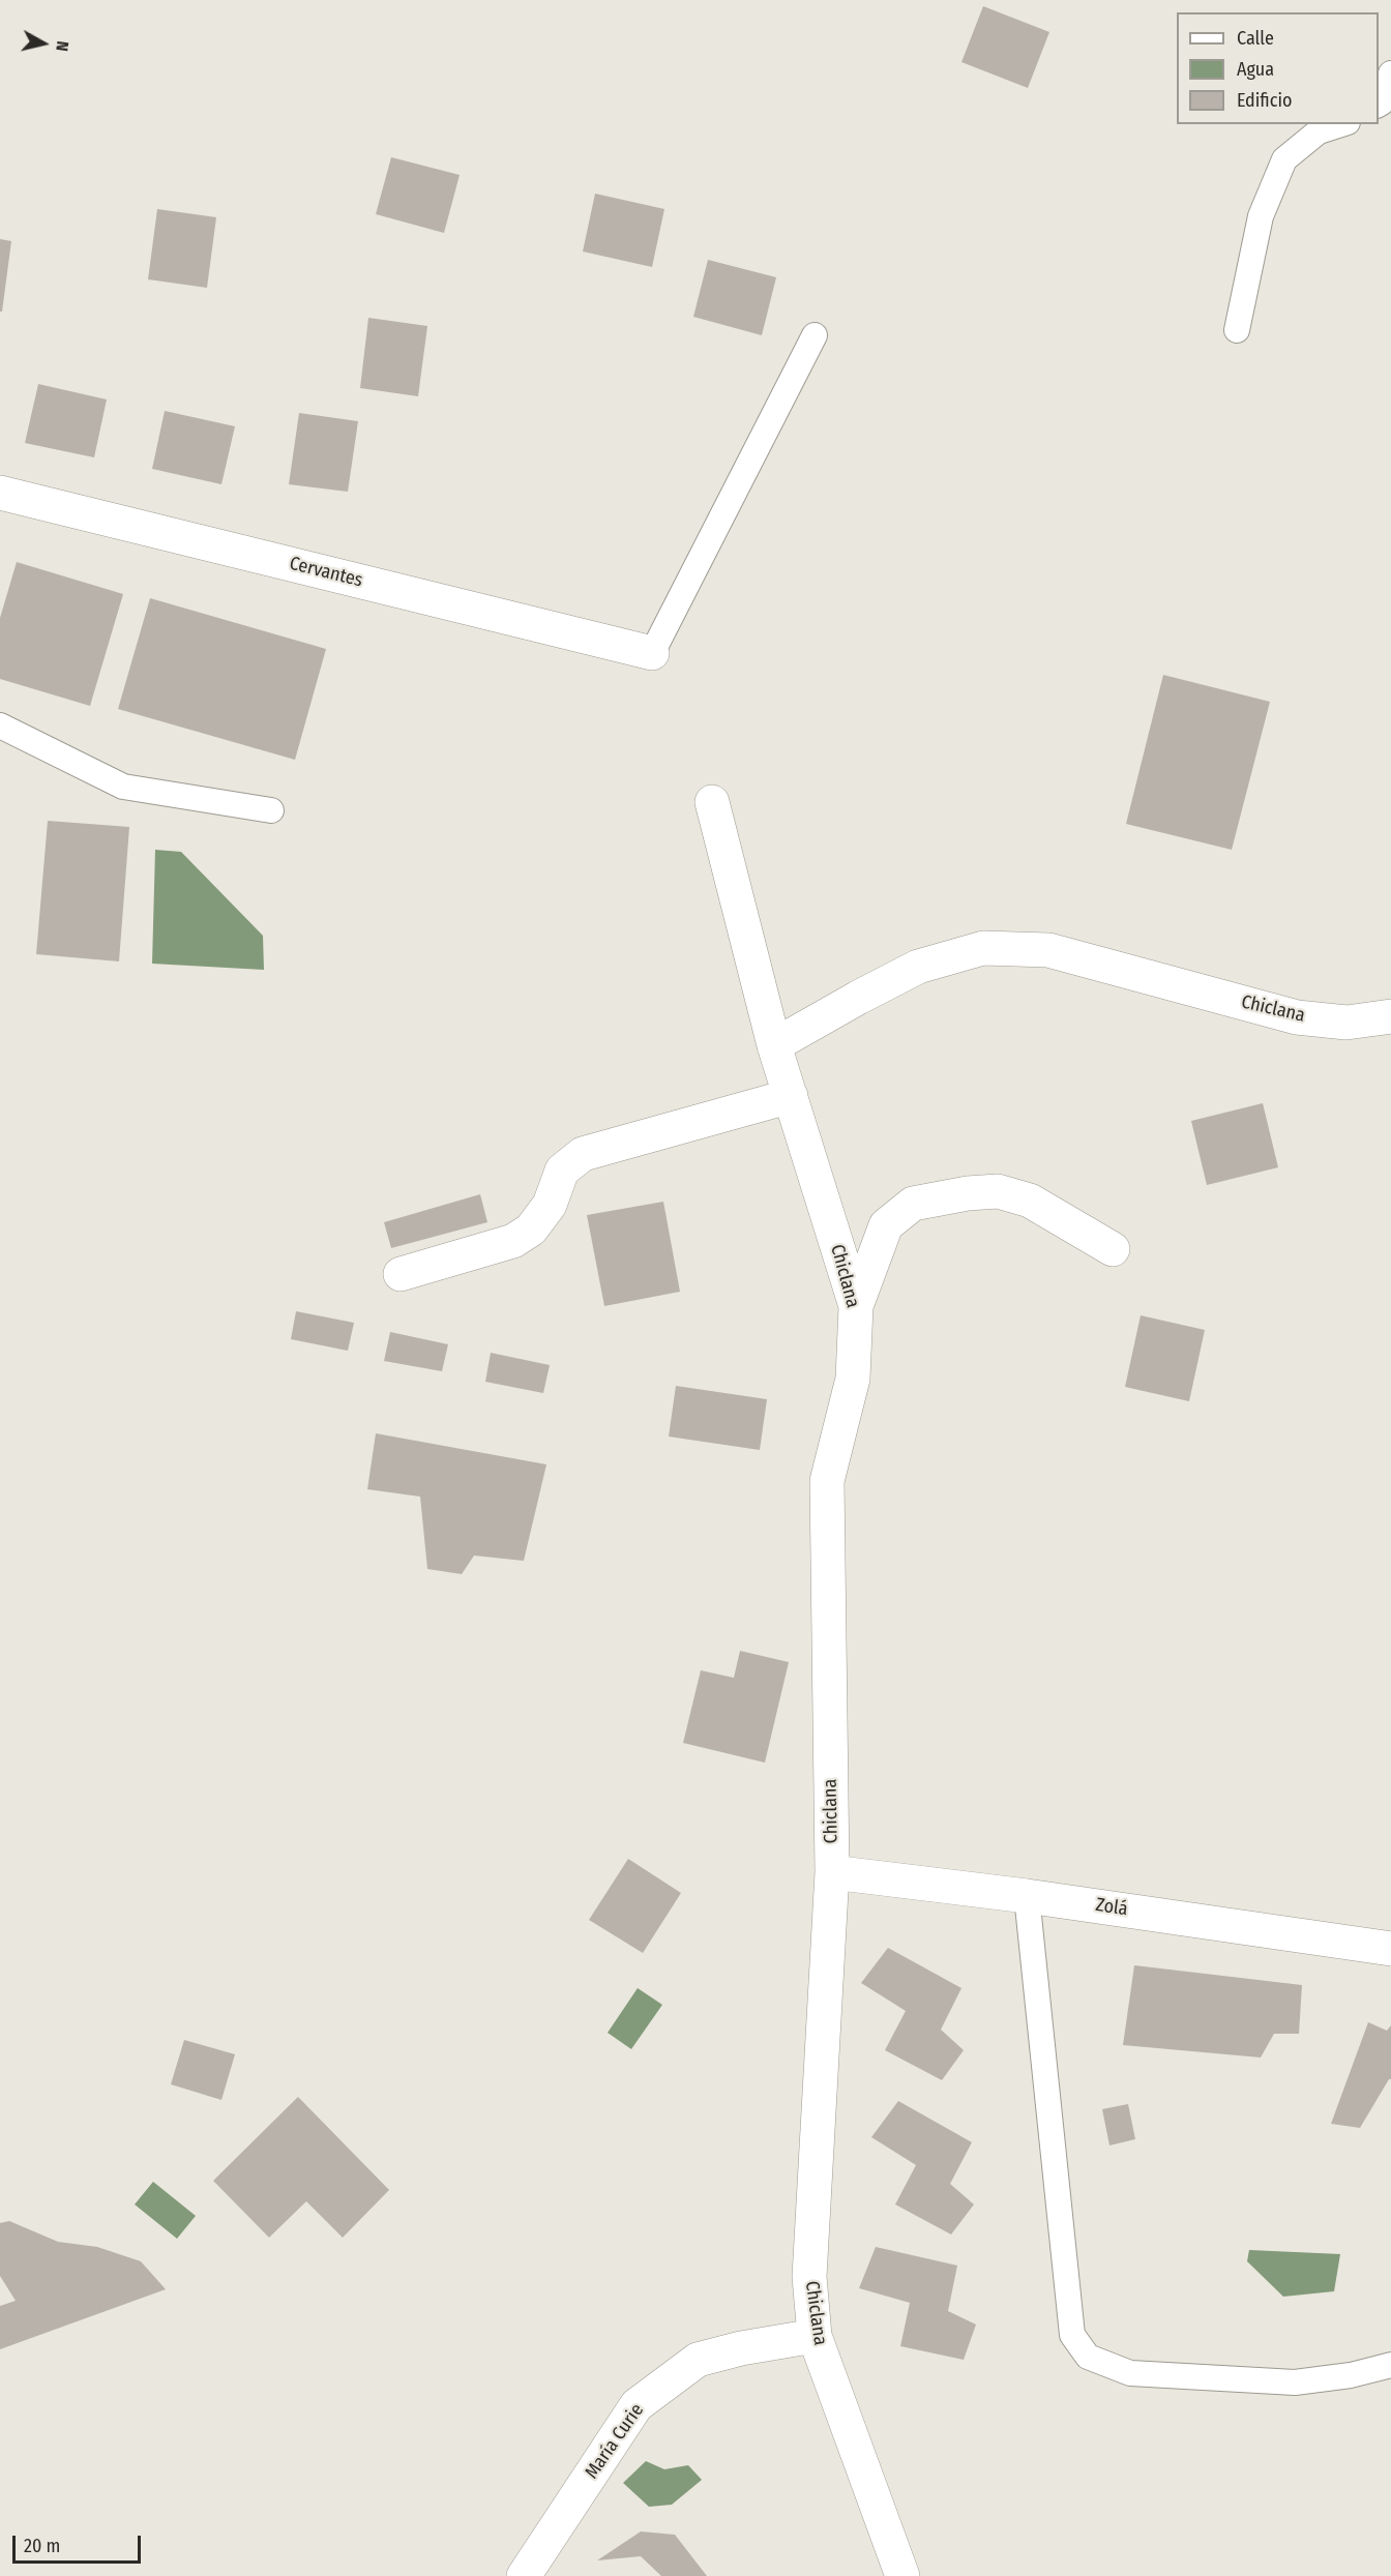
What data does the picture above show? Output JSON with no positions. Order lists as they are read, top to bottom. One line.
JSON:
{"streets":{"street":["Cervantes","Chiclana","Zolá","María Curie"]},"crossings":[["Chiclana","Zolá"],["Chiclana","María Curie"]],"legend":["Calle","Agua","Edificio"],"scale_bar":"20 m","north":"right"}
